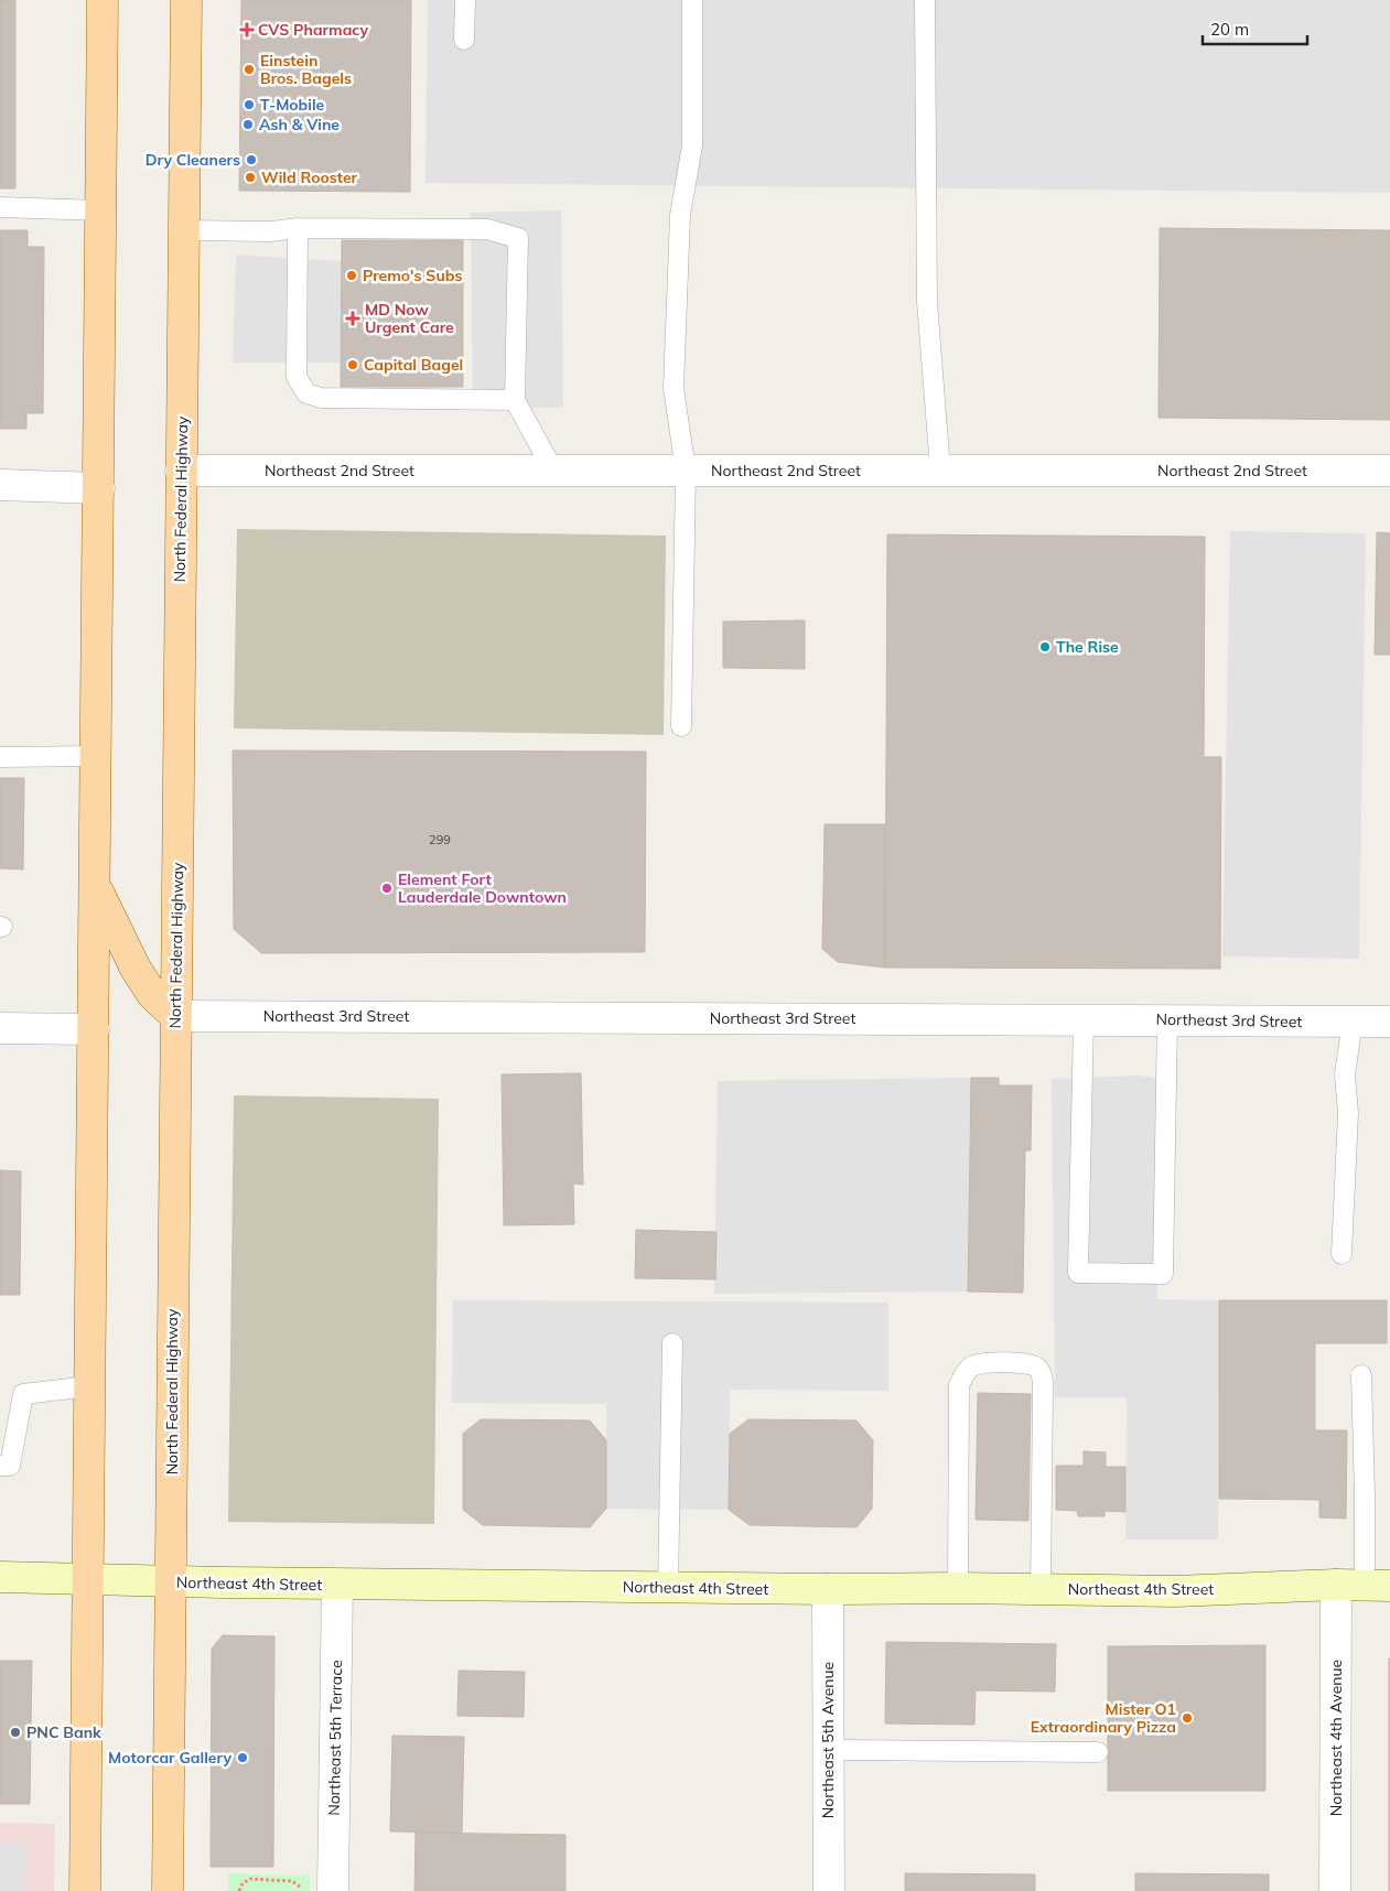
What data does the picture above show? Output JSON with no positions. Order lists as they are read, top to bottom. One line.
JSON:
{"streets":{"main road":["North Federal Highway"],"street":["Northeast 2nd Street","Northeast 3rd Street","Northeast 4th Street","Northeast 5th Terrace","Northeast 4th Avenue","Northeast 5th Avenue"]},"crossings":[["Northeast 2nd Street","North Federal Highway"],["North Federal Highway","Northeast 3rd Street"],["North Federal Highway","Northeast 4th Street"],["Northeast 4th Street","Northeast 5th Terrace"],["Northeast 4th Street","Northeast 4th Avenue"],["Northeast 4th Street","Northeast 5th Avenue"]],"places":{"health":["CVS Pharmacy","MD Now Urgent Care"],"other":["Einstein Bros. Bagels","T-Mobile","Ash & Vine","Dry Cleaners","Wild Rooster","Premo's Subs","Capital Bagel","The Rise","Element Fort Lauderdale Downtown","Mister O1 Extraordinary Pizza","PNC Bank","Motorcar Gallery"]},"house_numbers":["299"],"scale_bar":"20 m"}
